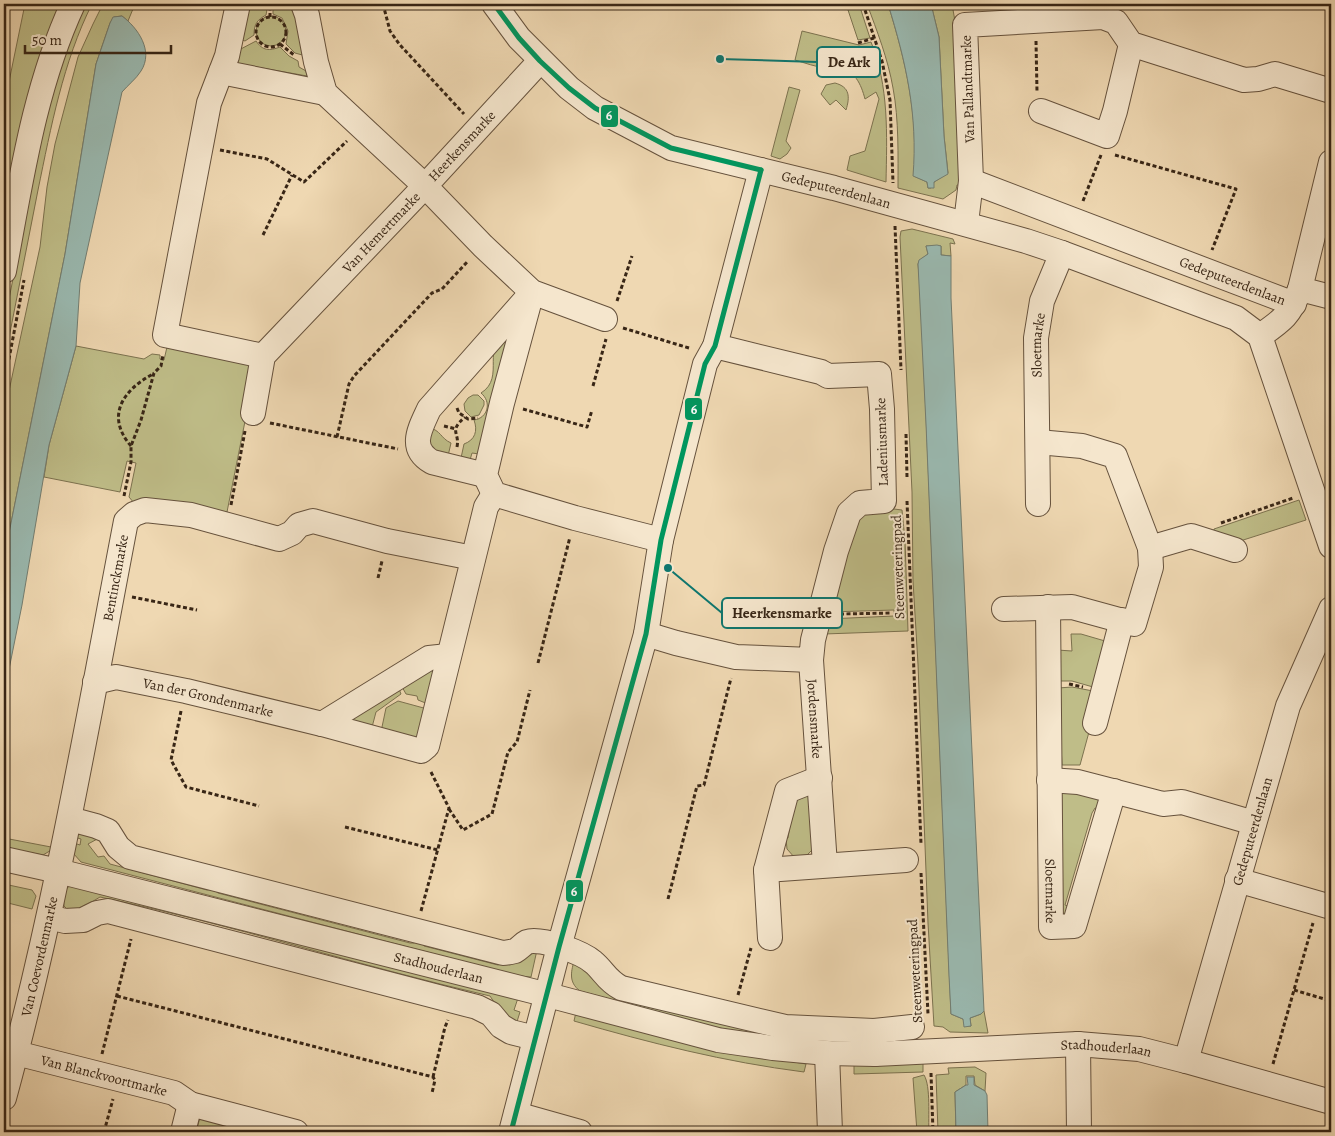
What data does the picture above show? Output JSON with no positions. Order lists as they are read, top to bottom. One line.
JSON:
{"streets":{"street":["Van Pallandtmarke","Heerkensmarke","Gedeputeerdenlaan","Van Hemertmarke","Sloetmarke","Ladeniusmarke","Bentinckmarke","Van der Grondenmarke","Jordensmarke","Van Coevordenmarke","Stadhouderlaan","Van Blanckvoortmarke"],"path":["Steenweteringpad"]},"crossings":[["Van Pallandtmarke","Gedeputeerdenlaan"],["Heerkensmarke","Gedeputeerdenlaan"],["Heerkensmarke","Van Hemertmarke"],["Gedeputeerdenlaan","Sloetmarke"],["Gedeputeerdenlaan","Stadhouderlaan"],["Ladeniusmarke","Jordensmarke"],["Bentinckmarke","Van der Grondenmarke"],["Bentinckmarke","Van Coevordenmarke"],["Bentinckmarke","Stadhouderlaan"],["Van Coevordenmarke","Stadhouderlaan"],["Van Coevordenmarke","Van Blanckvoortmarke"]],"places":["De Ark","Heerkensmarke"],"lines":["transit line 6"],"scale_bar":"50 m"}
